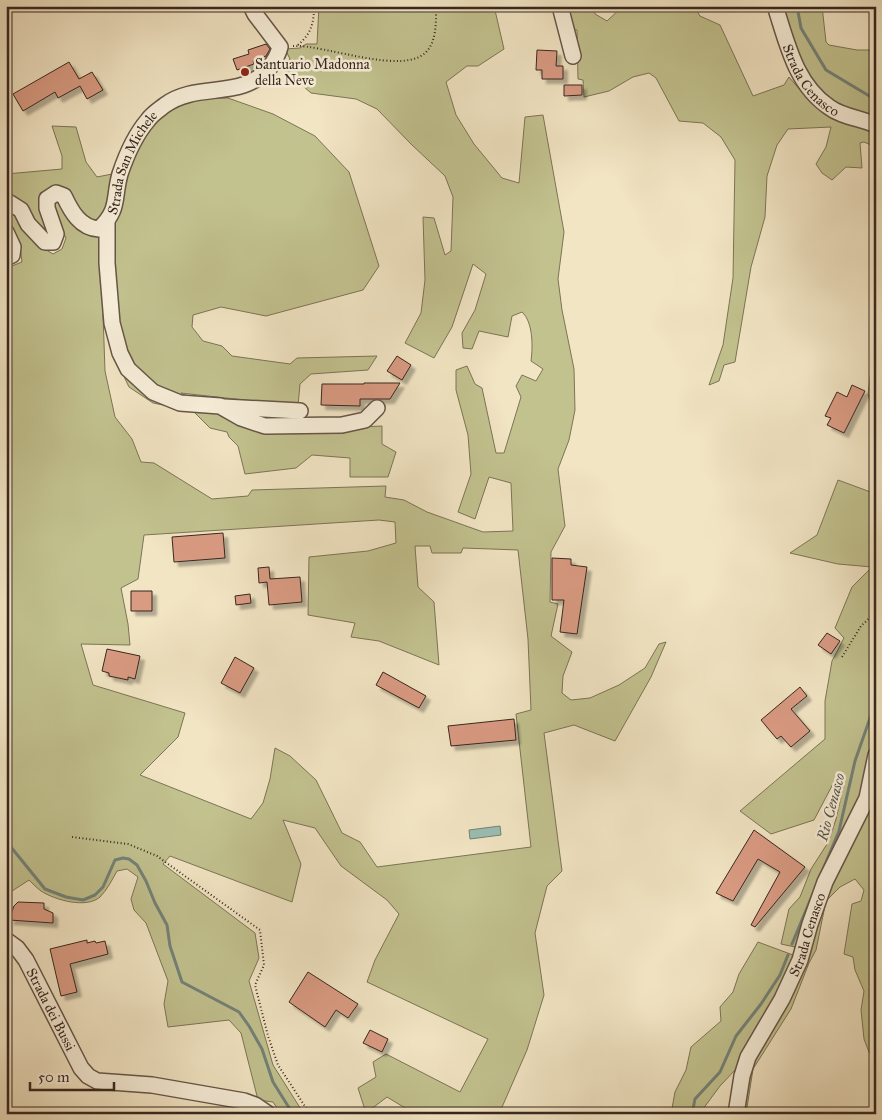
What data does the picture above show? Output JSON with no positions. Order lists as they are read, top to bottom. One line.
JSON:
{"streets":{"street":["Strada Cenasco","Strada San Michele","Strada dei Bussi"]},"water":["Rio Cenasco"],"places":["Santuario Madonna della Neve"],"scale_bar":"50 m"}
